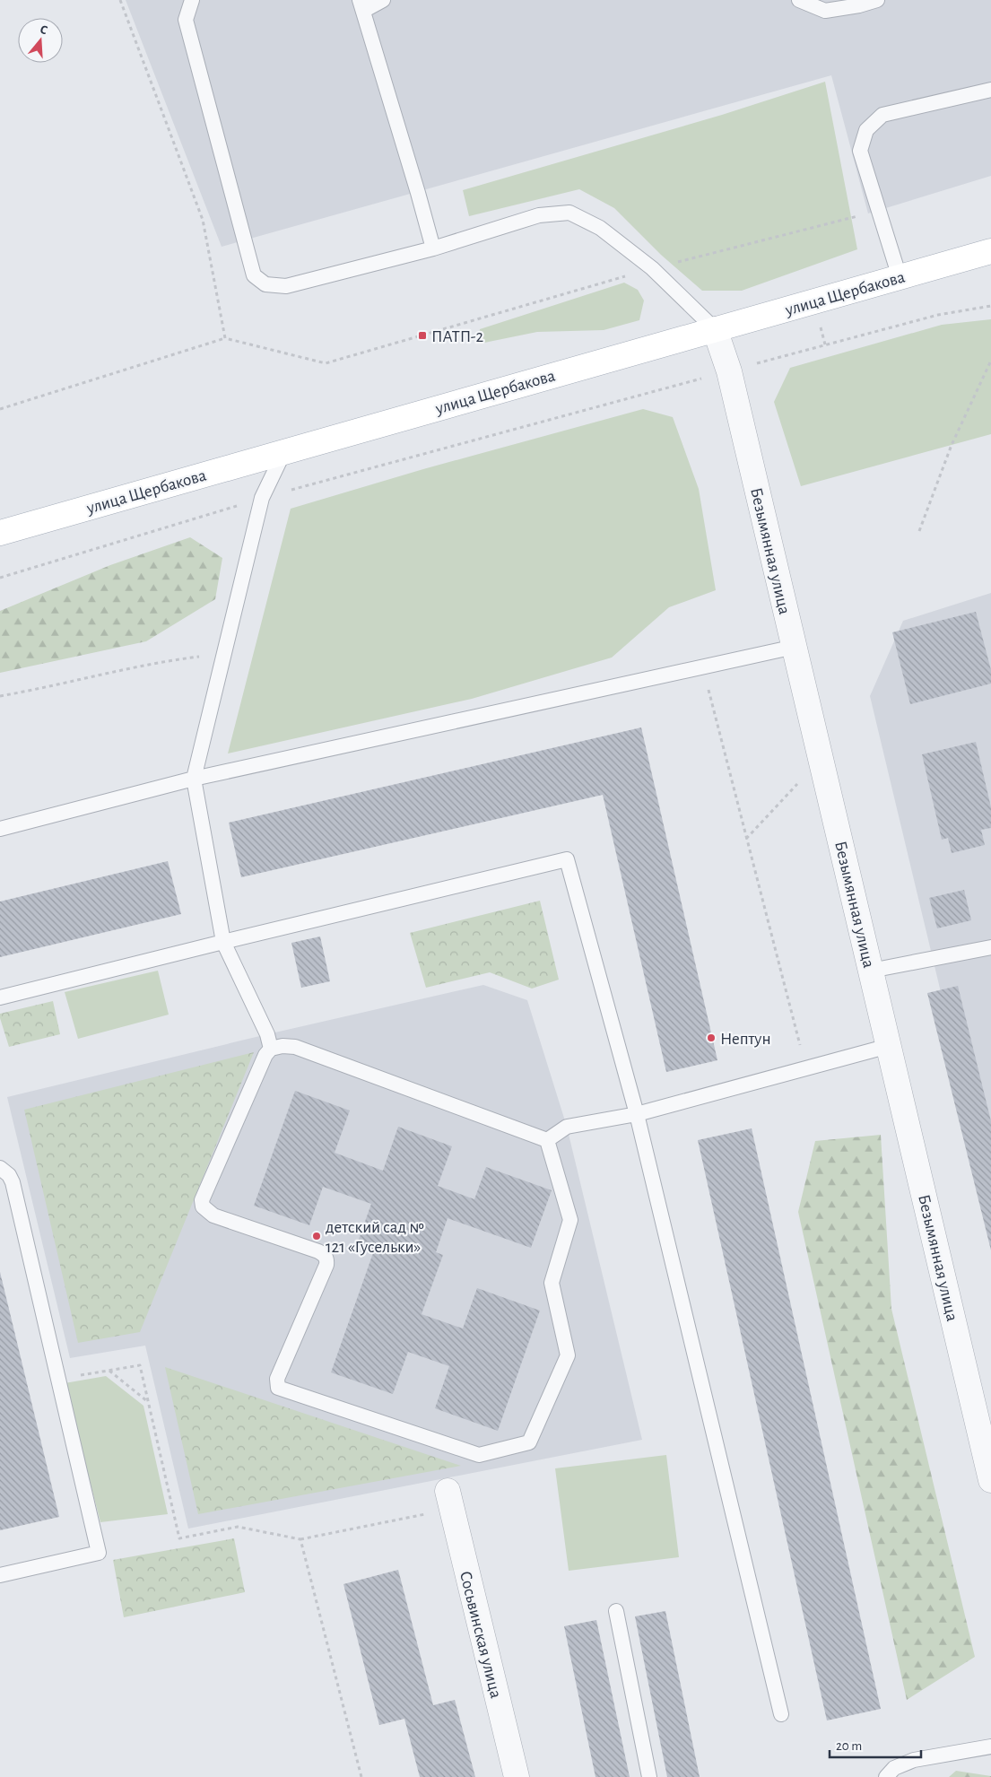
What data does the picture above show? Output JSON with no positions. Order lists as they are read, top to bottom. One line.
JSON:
{"streets":{"main road":["улица Щербакова"],"street":["Безымянная улица","Сосьвинская улица"]},"crossings":[["улица Щербакова","Безымянная улица"]],"places":{"transit":["ПАТП-2"],"other":["Нептун","детский сад № 121 «Гусельки»"]},"scale_bar":"20 m","north":"top"}
